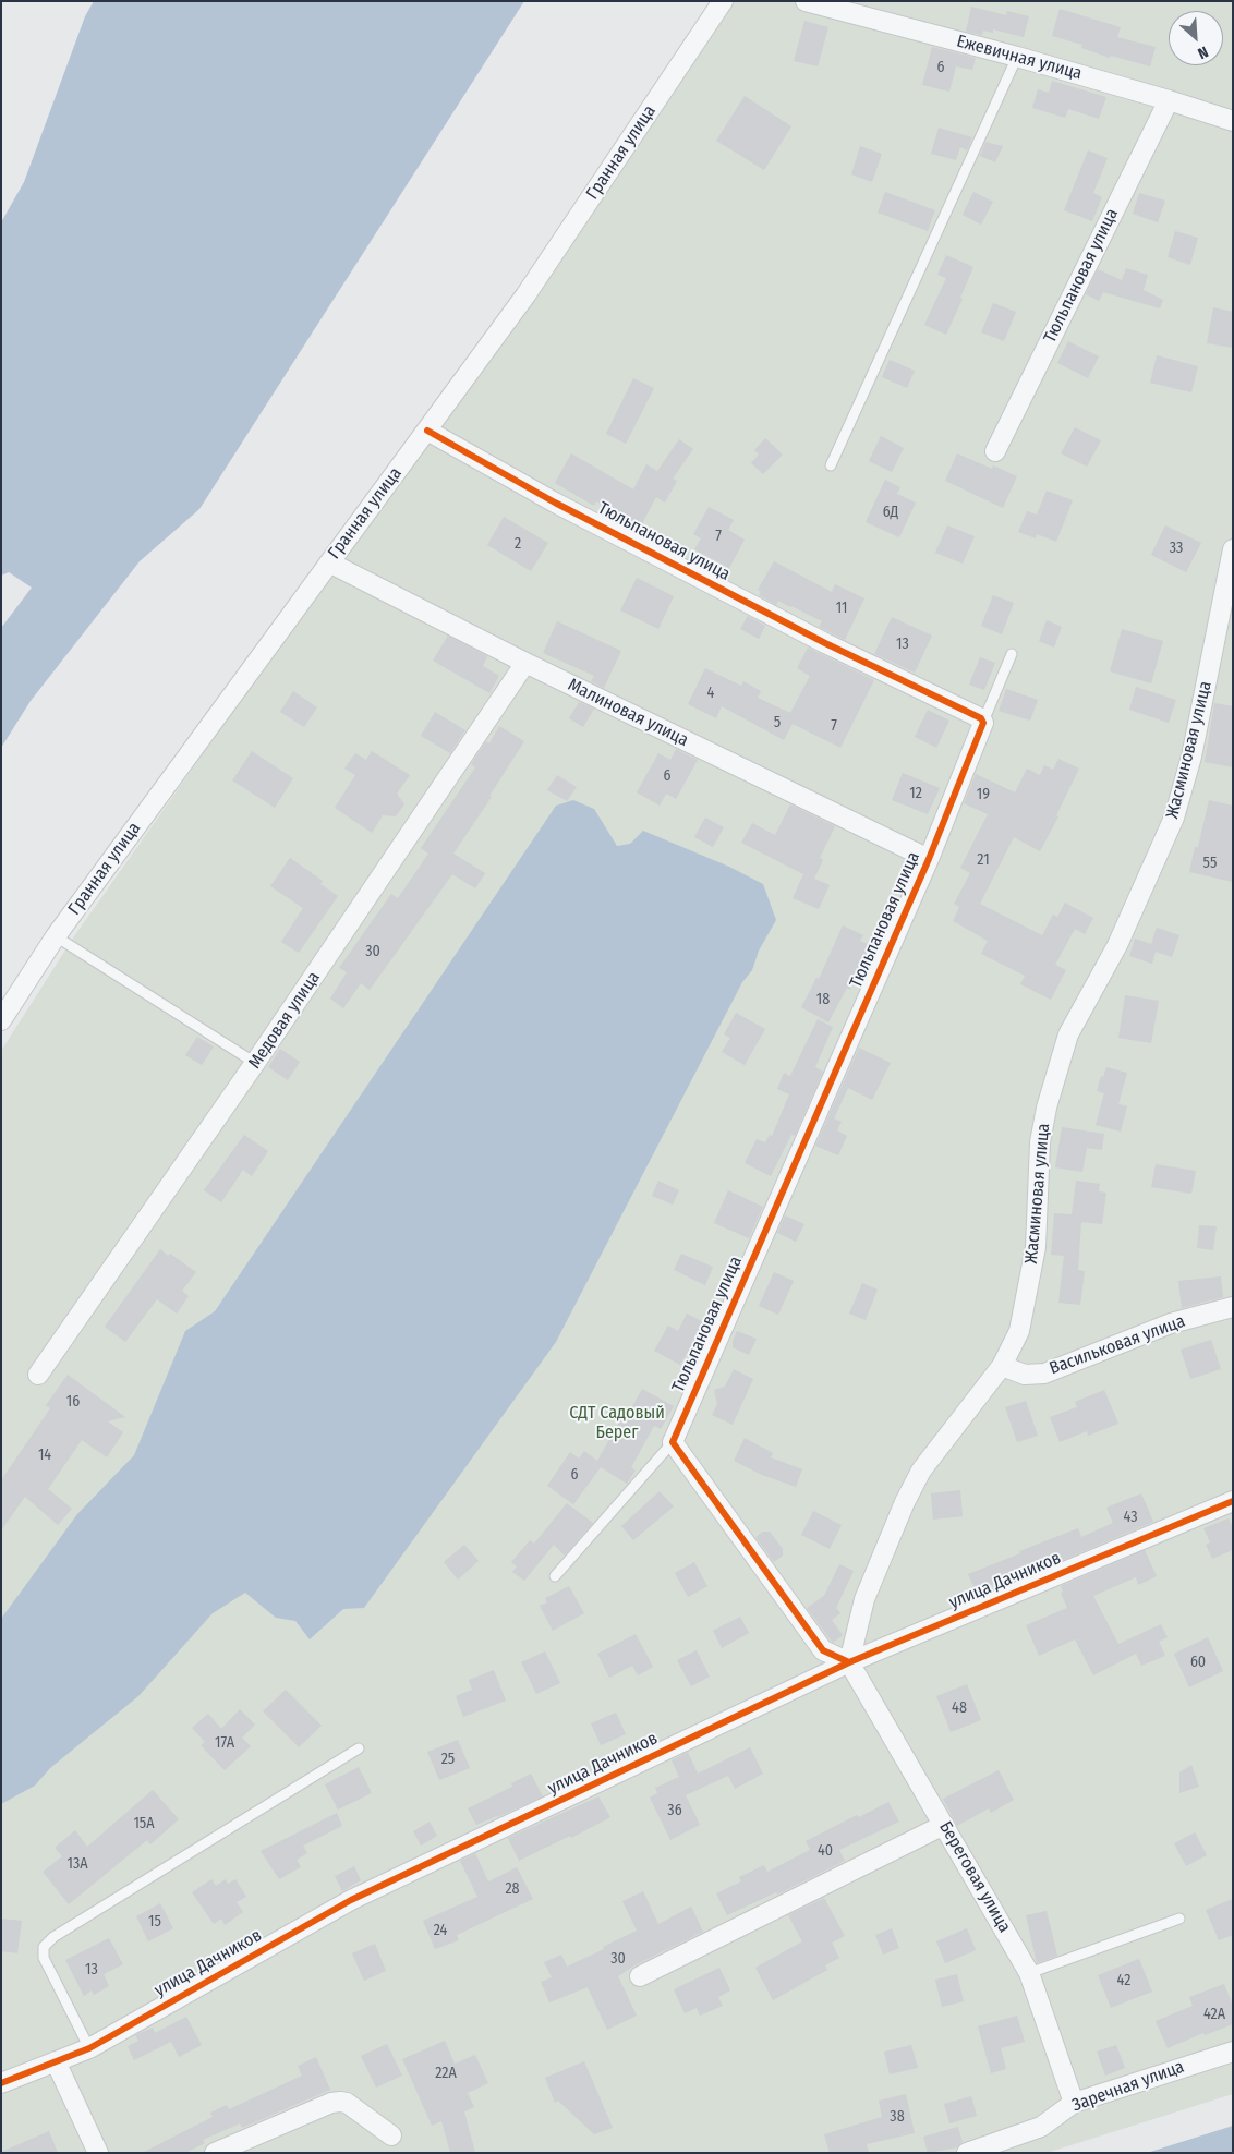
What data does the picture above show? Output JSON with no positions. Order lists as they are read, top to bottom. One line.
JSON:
{"streets":{"street":["Ежевичная улица","Гранная улица","Тюльпановая улица","Малиновая улица","Жасминовая улица","Медовая улица","Васильковая улица","улица Дачников","Береговая улица","Заречная улица"]},"crossings":[["Ежевичная улица","Тюльпановая улица"],["Гранная улица","Тюльпановая улица"],["Гранная улица","Малиновая улица"],["Тюльпановая улица","Малиновая улица"],["Малиновая улица","Медовая улица"],["Жасминовая улица","Васильковая улица"],["Жасминовая улица","улица Дачников"],["Жасминовая улица","Береговая улица"],["улица Дачников","Береговая улица"],["Береговая улица","Заречная улица"]],"parks":["СДТ Садовый Берег"],"house_numbers":["6","6Д","7","2","33","11","13","4","5","7","6","12","19","21","55","30","18","16","14","6","43","60","48","17А","25","36","15А","40","13А","28","15","24","30","13","42","42А","22А","38"],"north":"bottom right"}
